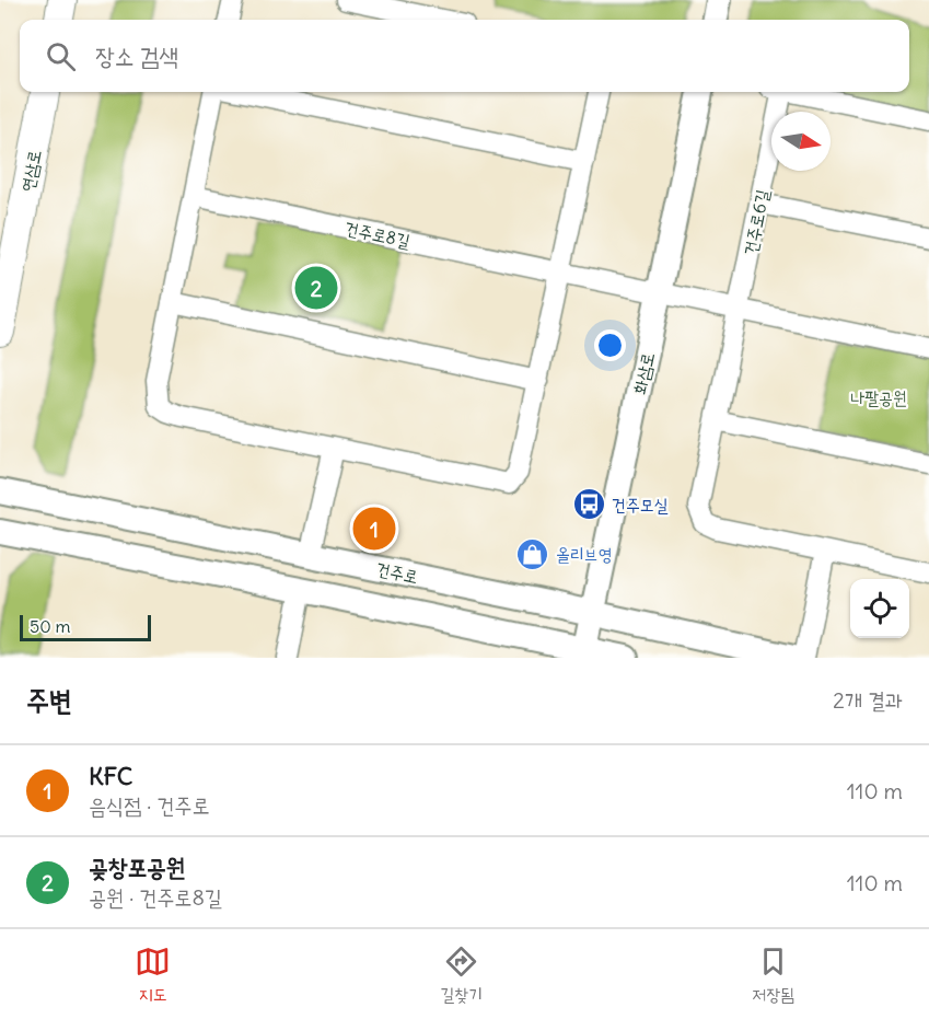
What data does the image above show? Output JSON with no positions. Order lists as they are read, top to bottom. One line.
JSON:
{"streets":{"main road":["연삼로"],"street":["건주로6길","건주로8길","화삼로","건주로"]},"crossings":[["건주로6길","건주로8길"],["건주로8길","화삼로"],["화삼로","건주로"]],"parks":["나팔공원"],"places":{"bus stop":["건주모실"],"shop":["올리브영"]},"scale_bar":"50 m","north":"right","page":{"search":"장소 검색","pins":["2","1"],"scale":"50 m","heading":["주변","2개 결과"],"list":[{"mark":"1","name":"KFC","note":"음식점 · 건주로","value":"110 m"},{"mark":"2","name":"곶창포공원","note":"공원 · 건주로8길","value":"110 m"}],"nav":["지도","길찾기","저장됨"]}}
